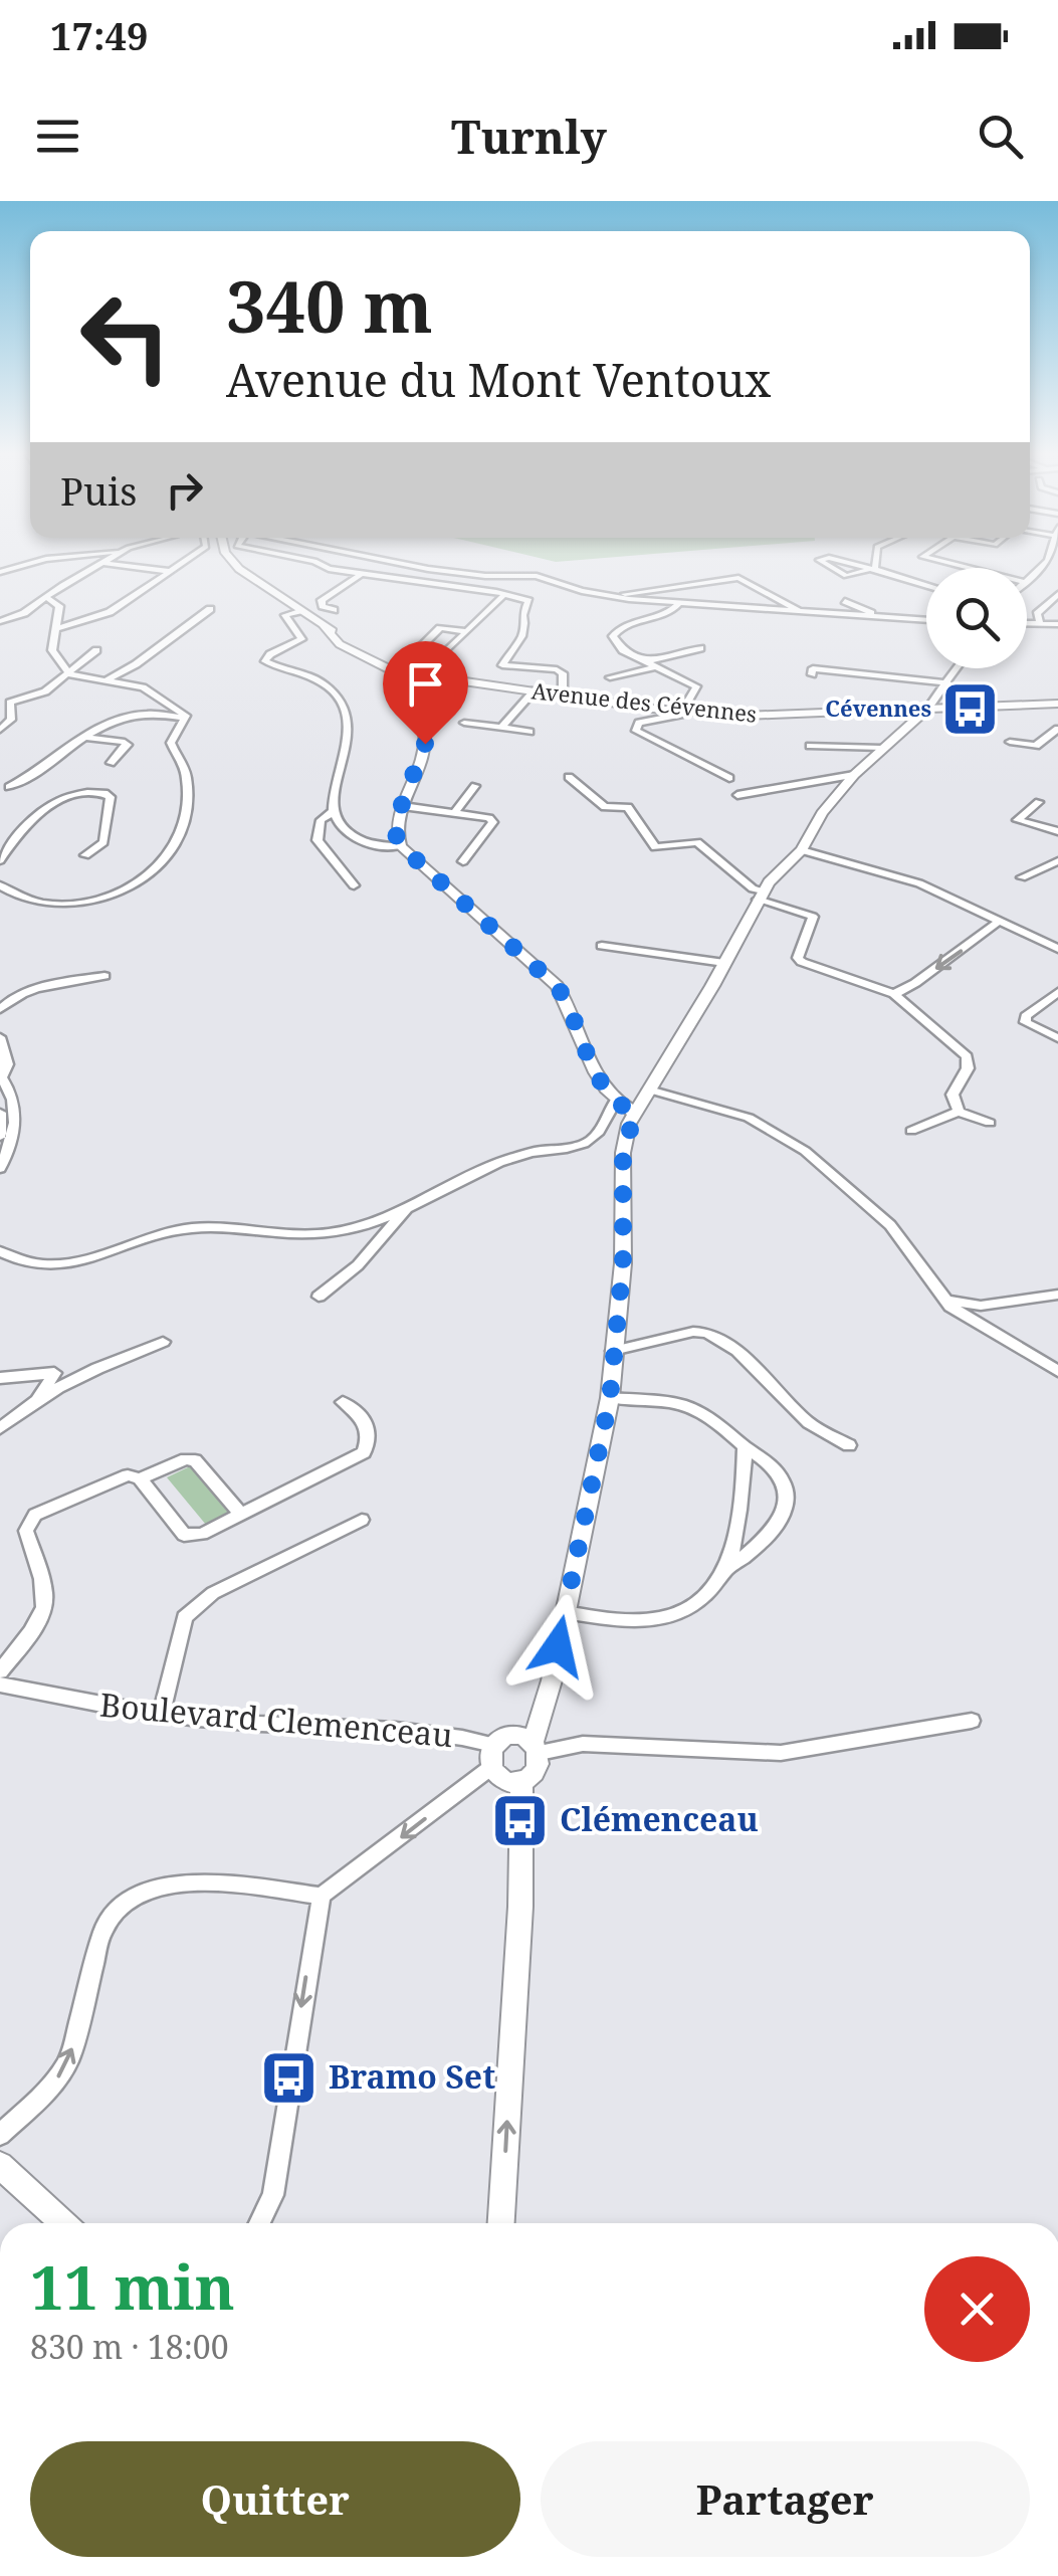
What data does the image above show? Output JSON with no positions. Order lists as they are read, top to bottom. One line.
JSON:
{"streets":{"street":["Avenue des Cévennes","Boulevard Clemenceau"]},"places":{"bus stop":["Cévennes","Clémenceau","Bramo Set"]},"page":{"status":"17:49","header":"Turnly","turn":["340 m","Avenue du Mont Ventoux"],"then":"Puis","heading":["11 min","830 m · 18:00"],"buttons":["Quitter","Partager"]}}
